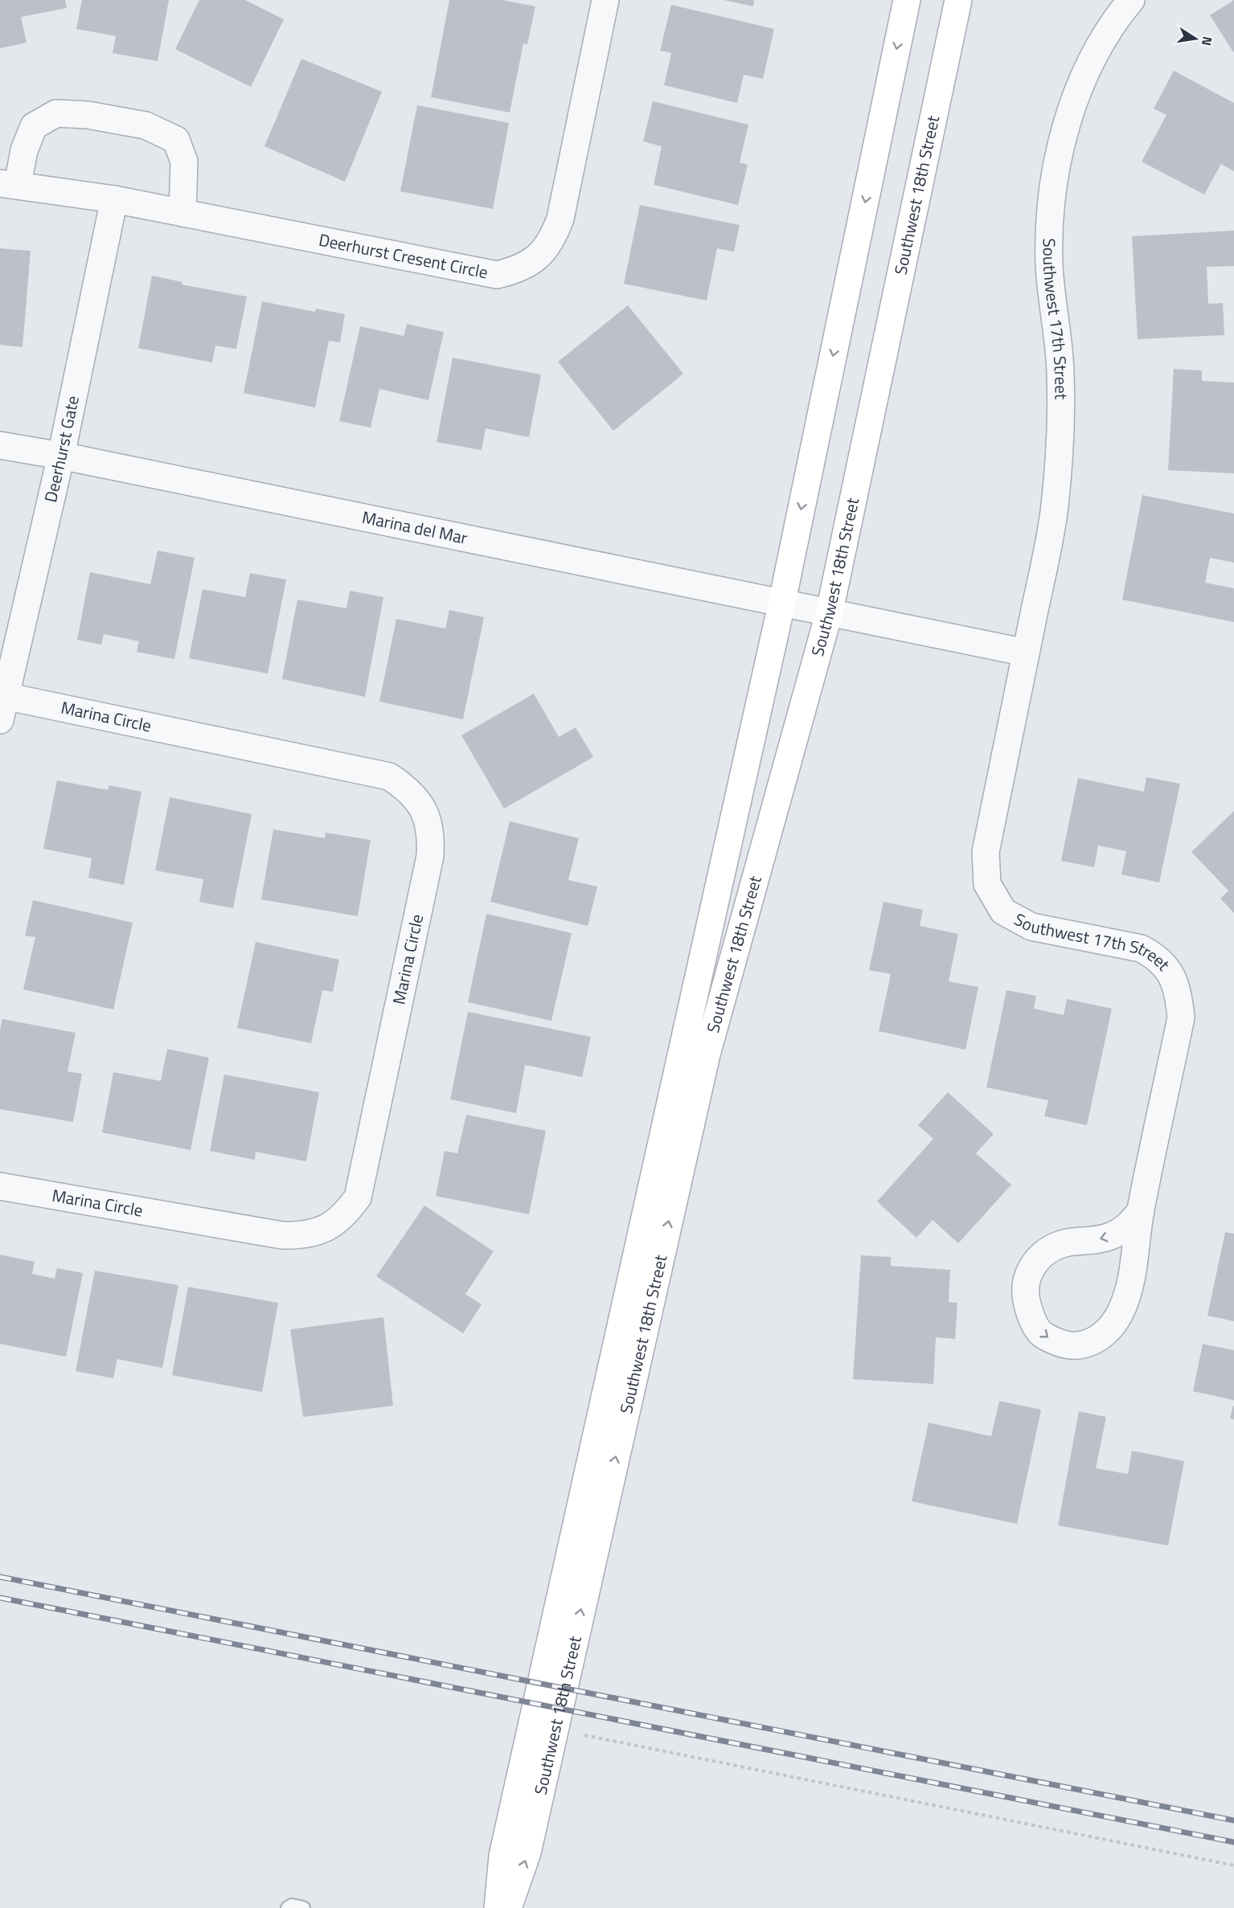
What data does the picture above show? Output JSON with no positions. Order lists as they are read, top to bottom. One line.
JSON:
{"streets":{"main road":["Southwest 18th Street"],"street":["Deerhurst Cresent Circle","Southwest 17th Street","Deerhurst Gate","Marina del Mar","Marina Circle"]},"crossings":[["Southwest 18th Street","Marina del Mar"],["Deerhurst Cresent Circle","Deerhurst Gate"],["Deerhurst Gate","Marina del Mar"],["Deerhurst Gate","Marina Circle"]],"north":"right"}
